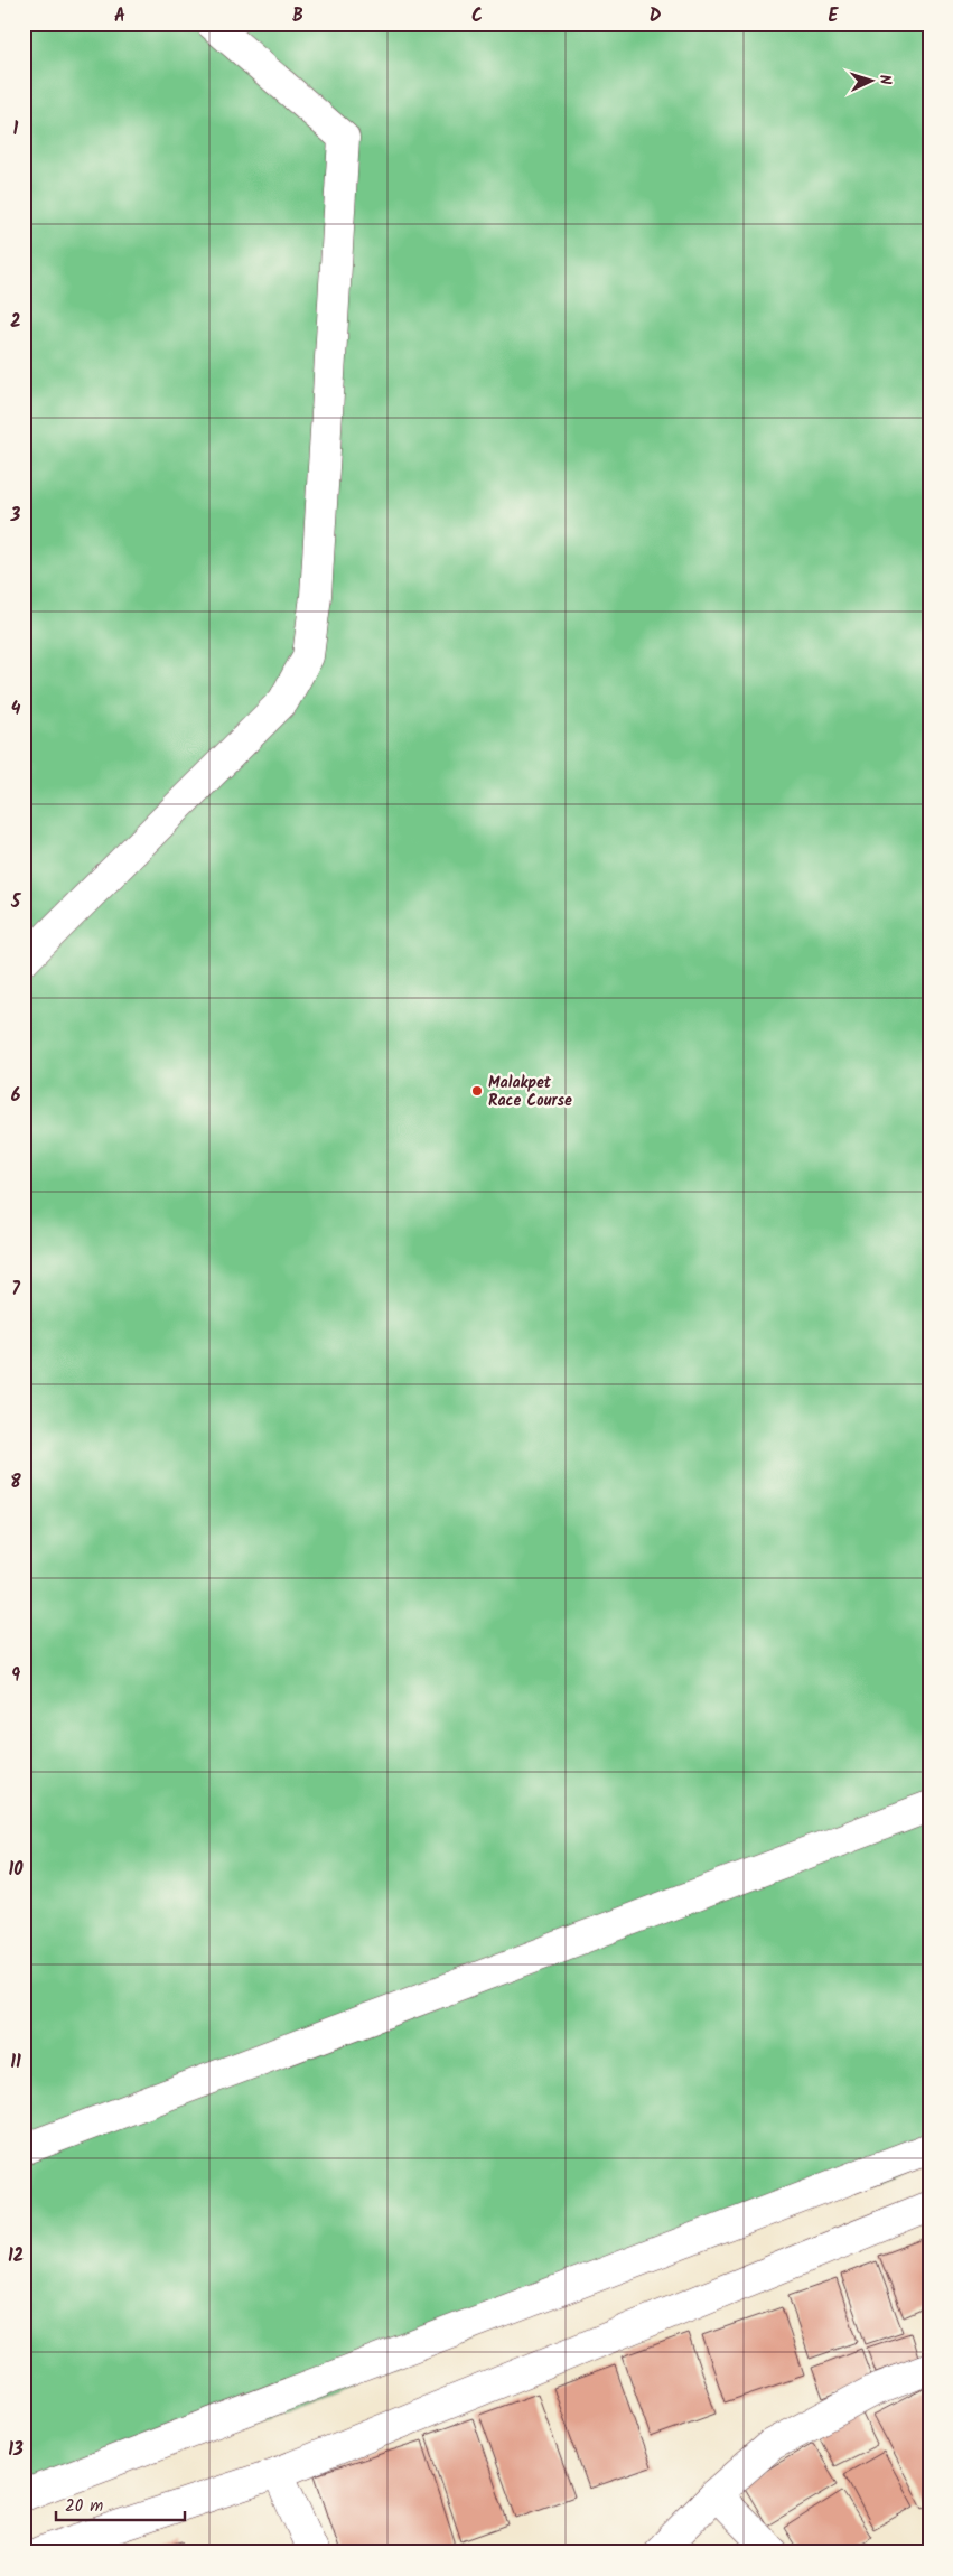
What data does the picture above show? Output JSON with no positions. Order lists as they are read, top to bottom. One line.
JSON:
{"places":["Malakpet Race Course"],"scale_bar":"20 m","north":"right","grid":{"columns":["A","B","C","D","E"],"rows":["1","2","3","4","5","6","7","8","9","10","11","12","13"]}}
